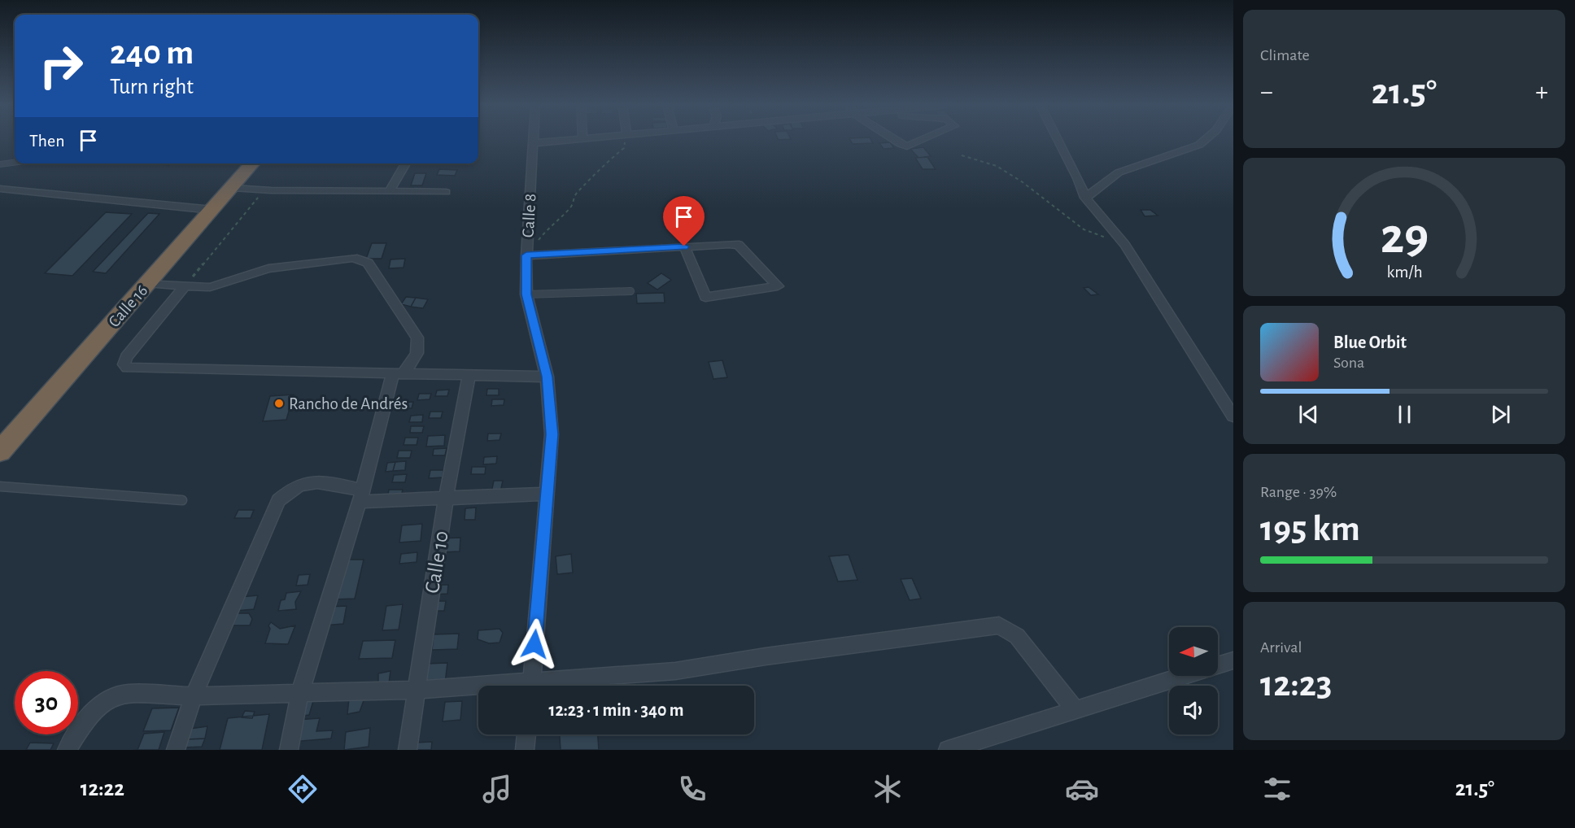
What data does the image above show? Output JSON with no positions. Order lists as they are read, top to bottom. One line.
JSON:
{"streets":{"highway":["Calle 16"],"street":["Calle 8","Calle 10"]},"places":["Rancho de Andrés"],"north":"left","page":{"tile":["Climate",["Range · 39%","195 km"],["Arrival","12:23"]],"turn":["240 m","Turn right"],"heat":["−","21.5°","+"],"then":"Then","song":["Blue Orbit","Sona"],"limit":"30","trip":"12:23 · 1 min · 340 m","tabs":["12:22","21.5°"],"gauge":["29","km/h"]}}
